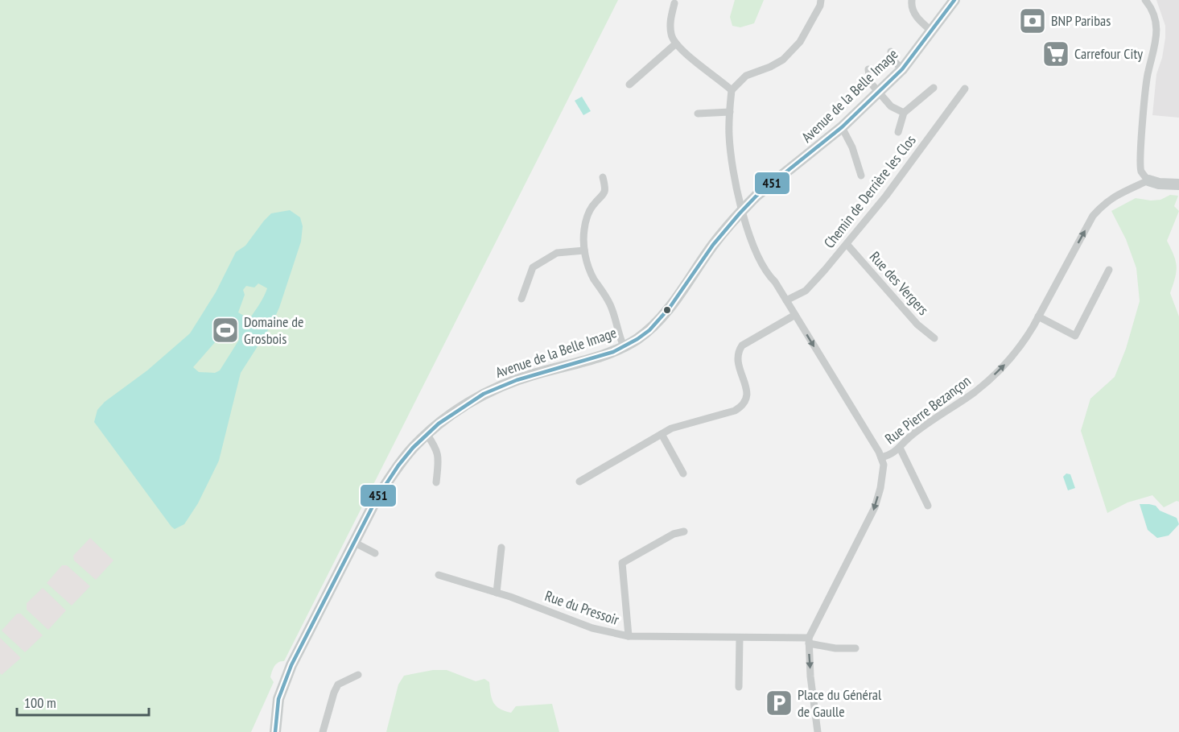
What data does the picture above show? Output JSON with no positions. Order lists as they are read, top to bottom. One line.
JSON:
{"streets":{"street":["Avenue de la Belle Image","Chemin de Derrière les Clos","Rue des Vergers","Rue Pierre Bezançon","Rue du Pressoir"]},"crossings":[["Chemin de Derrière les Clos","Rue des Vergers"],["Rue Pierre Bezançon","Rue du Pressoir"]],"places":{"bank":["BNP Paribas"],"supermarket":["Carrefour City"],"sports":["Domaine de Grosbois"],"parking":["Place du Général de Gaulle"]},"lines":["transit line 451"],"scale_bar":"100 m"}
